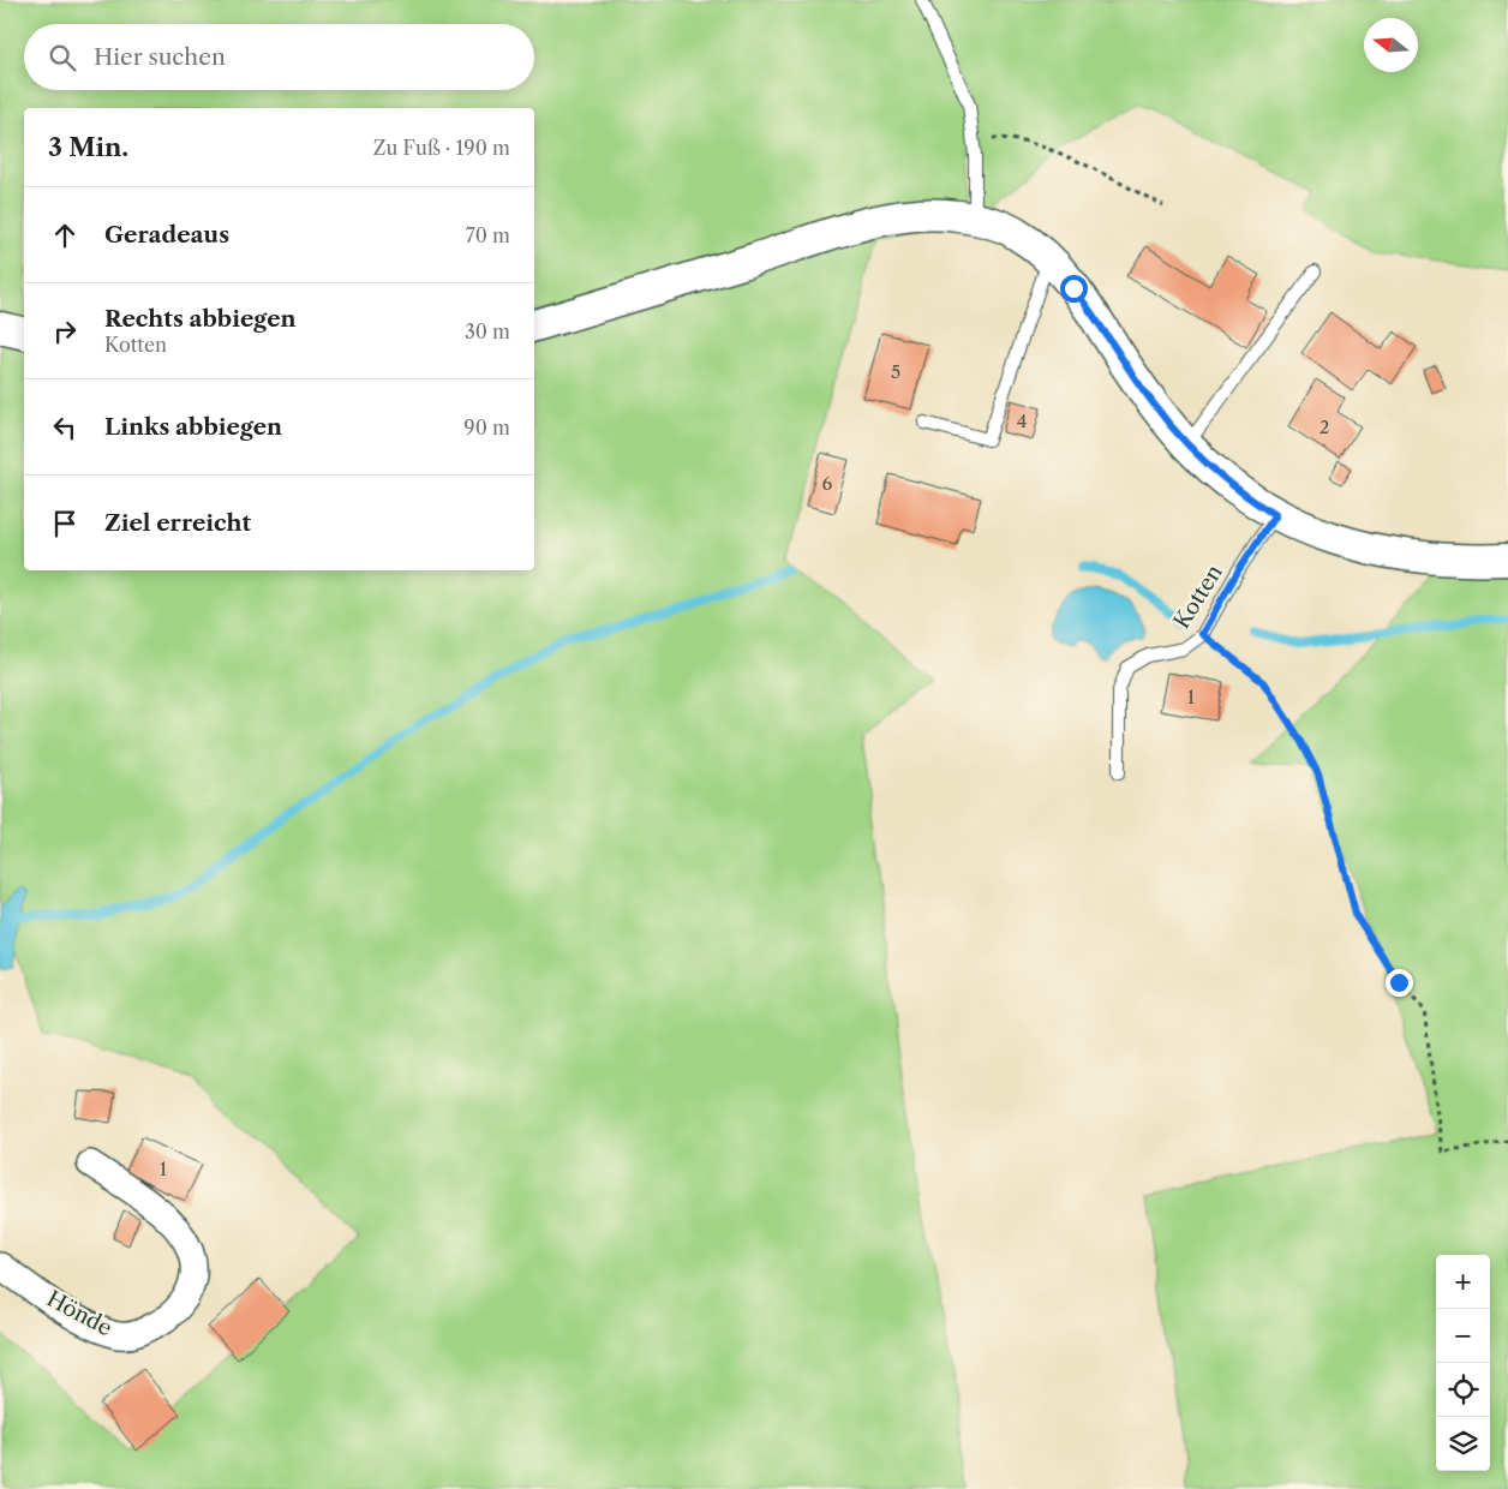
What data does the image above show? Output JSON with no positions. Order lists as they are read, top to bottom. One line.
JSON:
{"streets":{"street":["Hönde"],"lane":["Kotten"]},"house_numbers":["5","4","2","6","1","1"],"north":"left","page":{"search":"Hier suchen","heading":["3 Min.","Zu Fuß · 190 m"],"list":[["Geradeaus","70 m"],["Rechts abbiegen","Kotten","30 m"],["Links abbiegen","90 m"],"Ziel erreicht"],"map_buttons":["+","−"]}}
